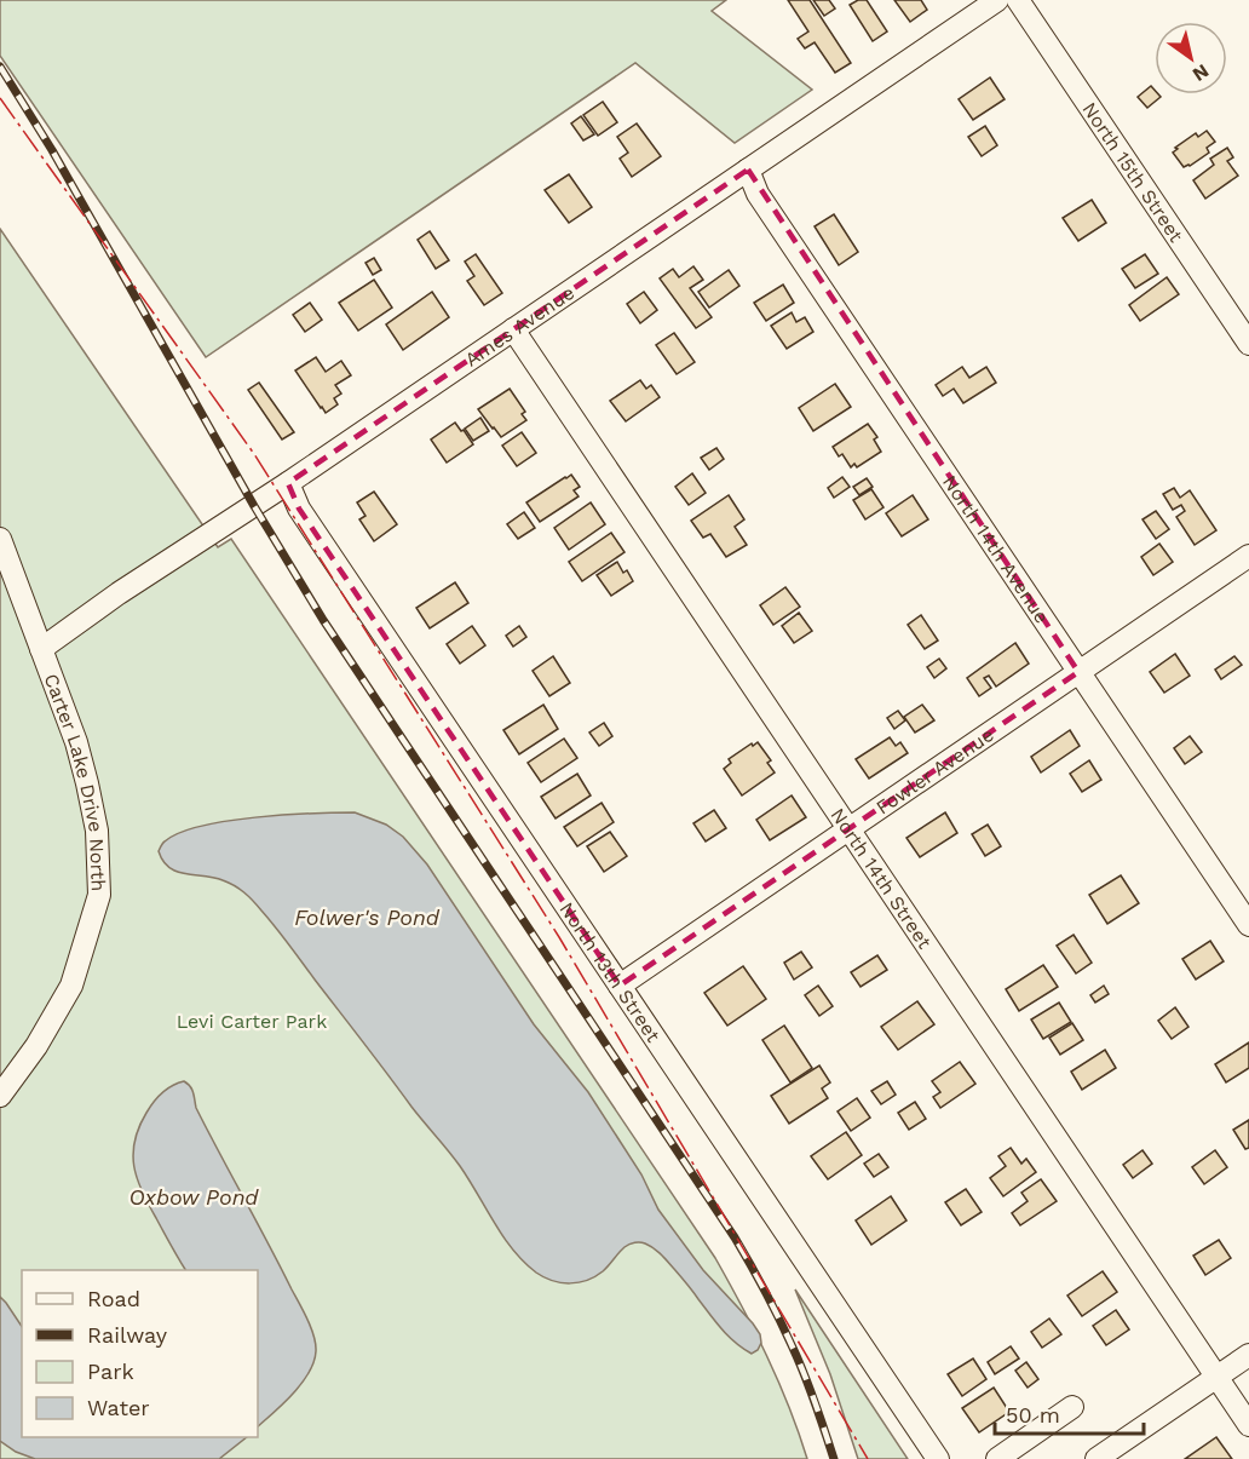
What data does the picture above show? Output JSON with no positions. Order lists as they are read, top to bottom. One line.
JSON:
{"streets":{"street":["North 15th Street","Ames Avenue","North 14th Avenue","Fowler Avenue","Carter Lake Drive North","North 14th Street","North 13th Street"]},"crossings":[["Ames Avenue","North 14th Avenue"],["Ames Avenue","Carter Lake Drive North"],["Ames Avenue","North 14th Street"],["Ames Avenue","North 13th Street"],["North 14th Avenue","Fowler Avenue"],["Fowler Avenue","North 14th Street"],["Fowler Avenue","North 13th Street"]],"water":["Folwer's Pond","Oxbow Pond"],"parks":["Levi Carter Park"],"legend":["Road","Railway","Park","Water"],"scale_bar":"50 m","north":"bottom right"}
